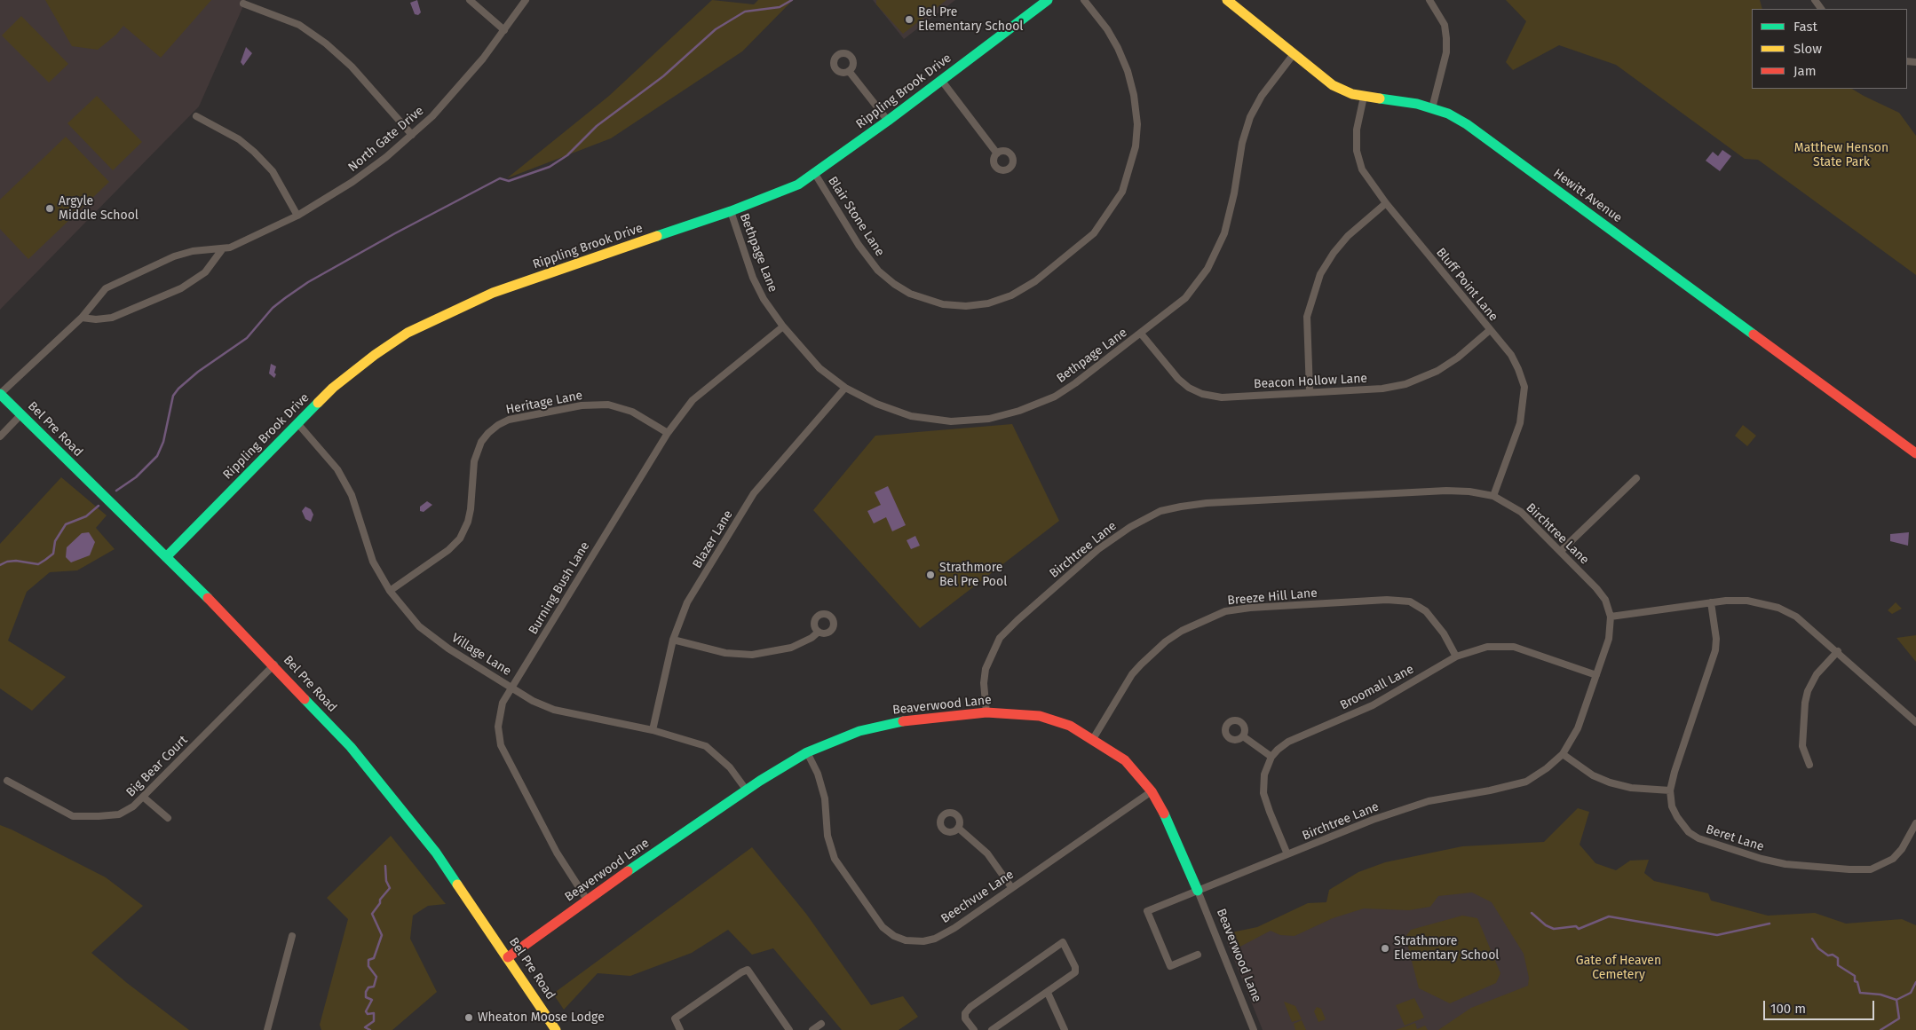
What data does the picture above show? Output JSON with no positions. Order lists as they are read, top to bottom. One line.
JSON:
{"streets":{"street":["Rippling Brook Drive","North Gate Drive","Hewitt Avenue","Blair Stone Lane","Bethpage Lane","Bluff Point Lane","Beacon Hollow Lane","Heritage Lane","Bel Pre Road","Birchtree Lane","Blazer Lane","Burning Bush Lane","Breeze Hill Lane","Village Lane","Broomall Lane","Beaverwood Lane","Big Bear Court","Beret Lane","Beechvue Lane"]},"crossings":[["Rippling Brook Drive","Blair Stone Lane"],["Rippling Brook Drive","Bethpage Lane"],["Rippling Brook Drive","Bel Pre Road"],["Rippling Brook Drive","Village Lane"],["North Gate Drive","Bel Pre Road"],["Hewitt Avenue","Bethpage Lane"],["Hewitt Avenue","Bluff Point Lane"],["Bethpage Lane","Beacon Hollow Lane"],["Bethpage Lane","Blazer Lane"],["Bethpage Lane","Burning Bush Lane"],["Bluff Point Lane","Beacon Hollow Lane"],["Bluff Point Lane","Birchtree Lane"],["Heritage Lane","Burning Bush Lane"],["Heritage Lane","Village Lane"],["Bel Pre Road","Beaverwood Lane"],["Bel Pre Road","Big Bear Court"],["Birchtree Lane","Broomall Lane"],["Birchtree Lane","Beaverwood Lane"],["Blazer Lane","Village Lane"],["Burning Bush Lane","Village Lane"],["Burning Bush Lane","Beaverwood Lane"],["Breeze Hill Lane","Broomall Lane"],["Breeze Hill Lane","Beaverwood Lane"],["Village Lane","Beaverwood Lane"],["Beaverwood Lane","Beechvue Lane"]],"parks":["Matthew Henson State Park","Gate of Heaven Cemetery"],"places":["Bel Pre Elementary School","Argyle Middle School","Strathmore Bel Pre Pool","Strathmore Elementary School","Wheaton Moose Lodge"],"legend":["Fast","Slow","Jam"],"scale_bar":"100 m"}
